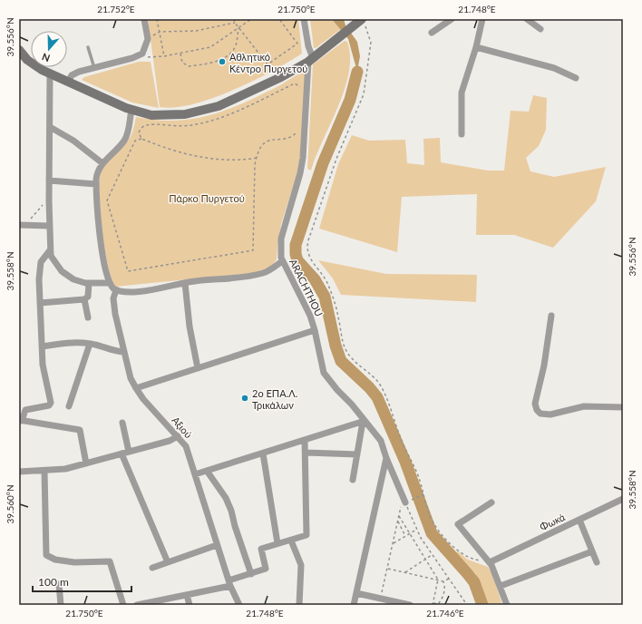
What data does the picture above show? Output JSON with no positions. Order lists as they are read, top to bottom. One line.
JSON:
{"streets":{"street":["ARACHTHOU","Αξιού","Φωκά"]},"parks":["Πάρκο Πυργετού"],"places":["Αθλητικό Κέντρο Πυργετού","2ο ΕΠΑ.Λ. Τρικάλων"],"scale_bar":"100 m","north":"bottom","coordinates":["21.752°E","21.750°E","21.748°E","39.556°N","39.558°N","39.560°N","21.746°E"]}
